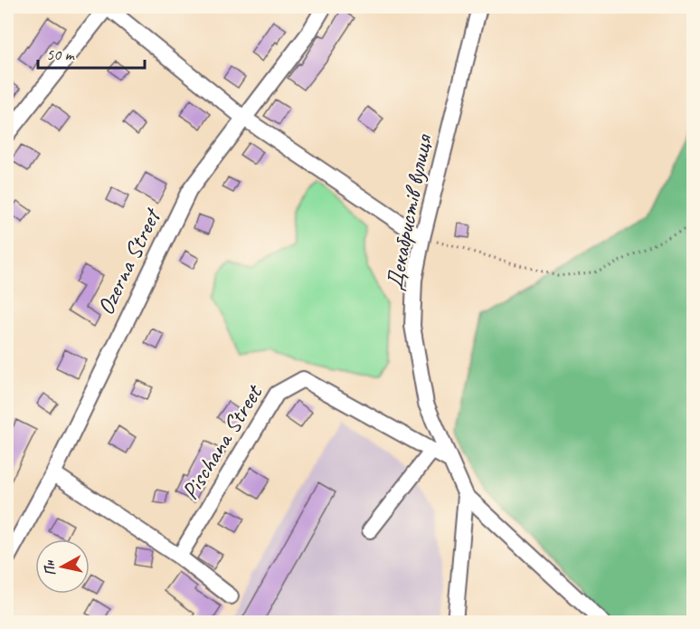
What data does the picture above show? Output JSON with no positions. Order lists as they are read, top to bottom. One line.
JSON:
{"streets":{"street":["Декабристів вулиця","Ozerna Street","Pischana Street"]},"crossings":[["Декабристів вулиця","Pischana Street"]],"scale_bar":"50 m","north":"left"}
